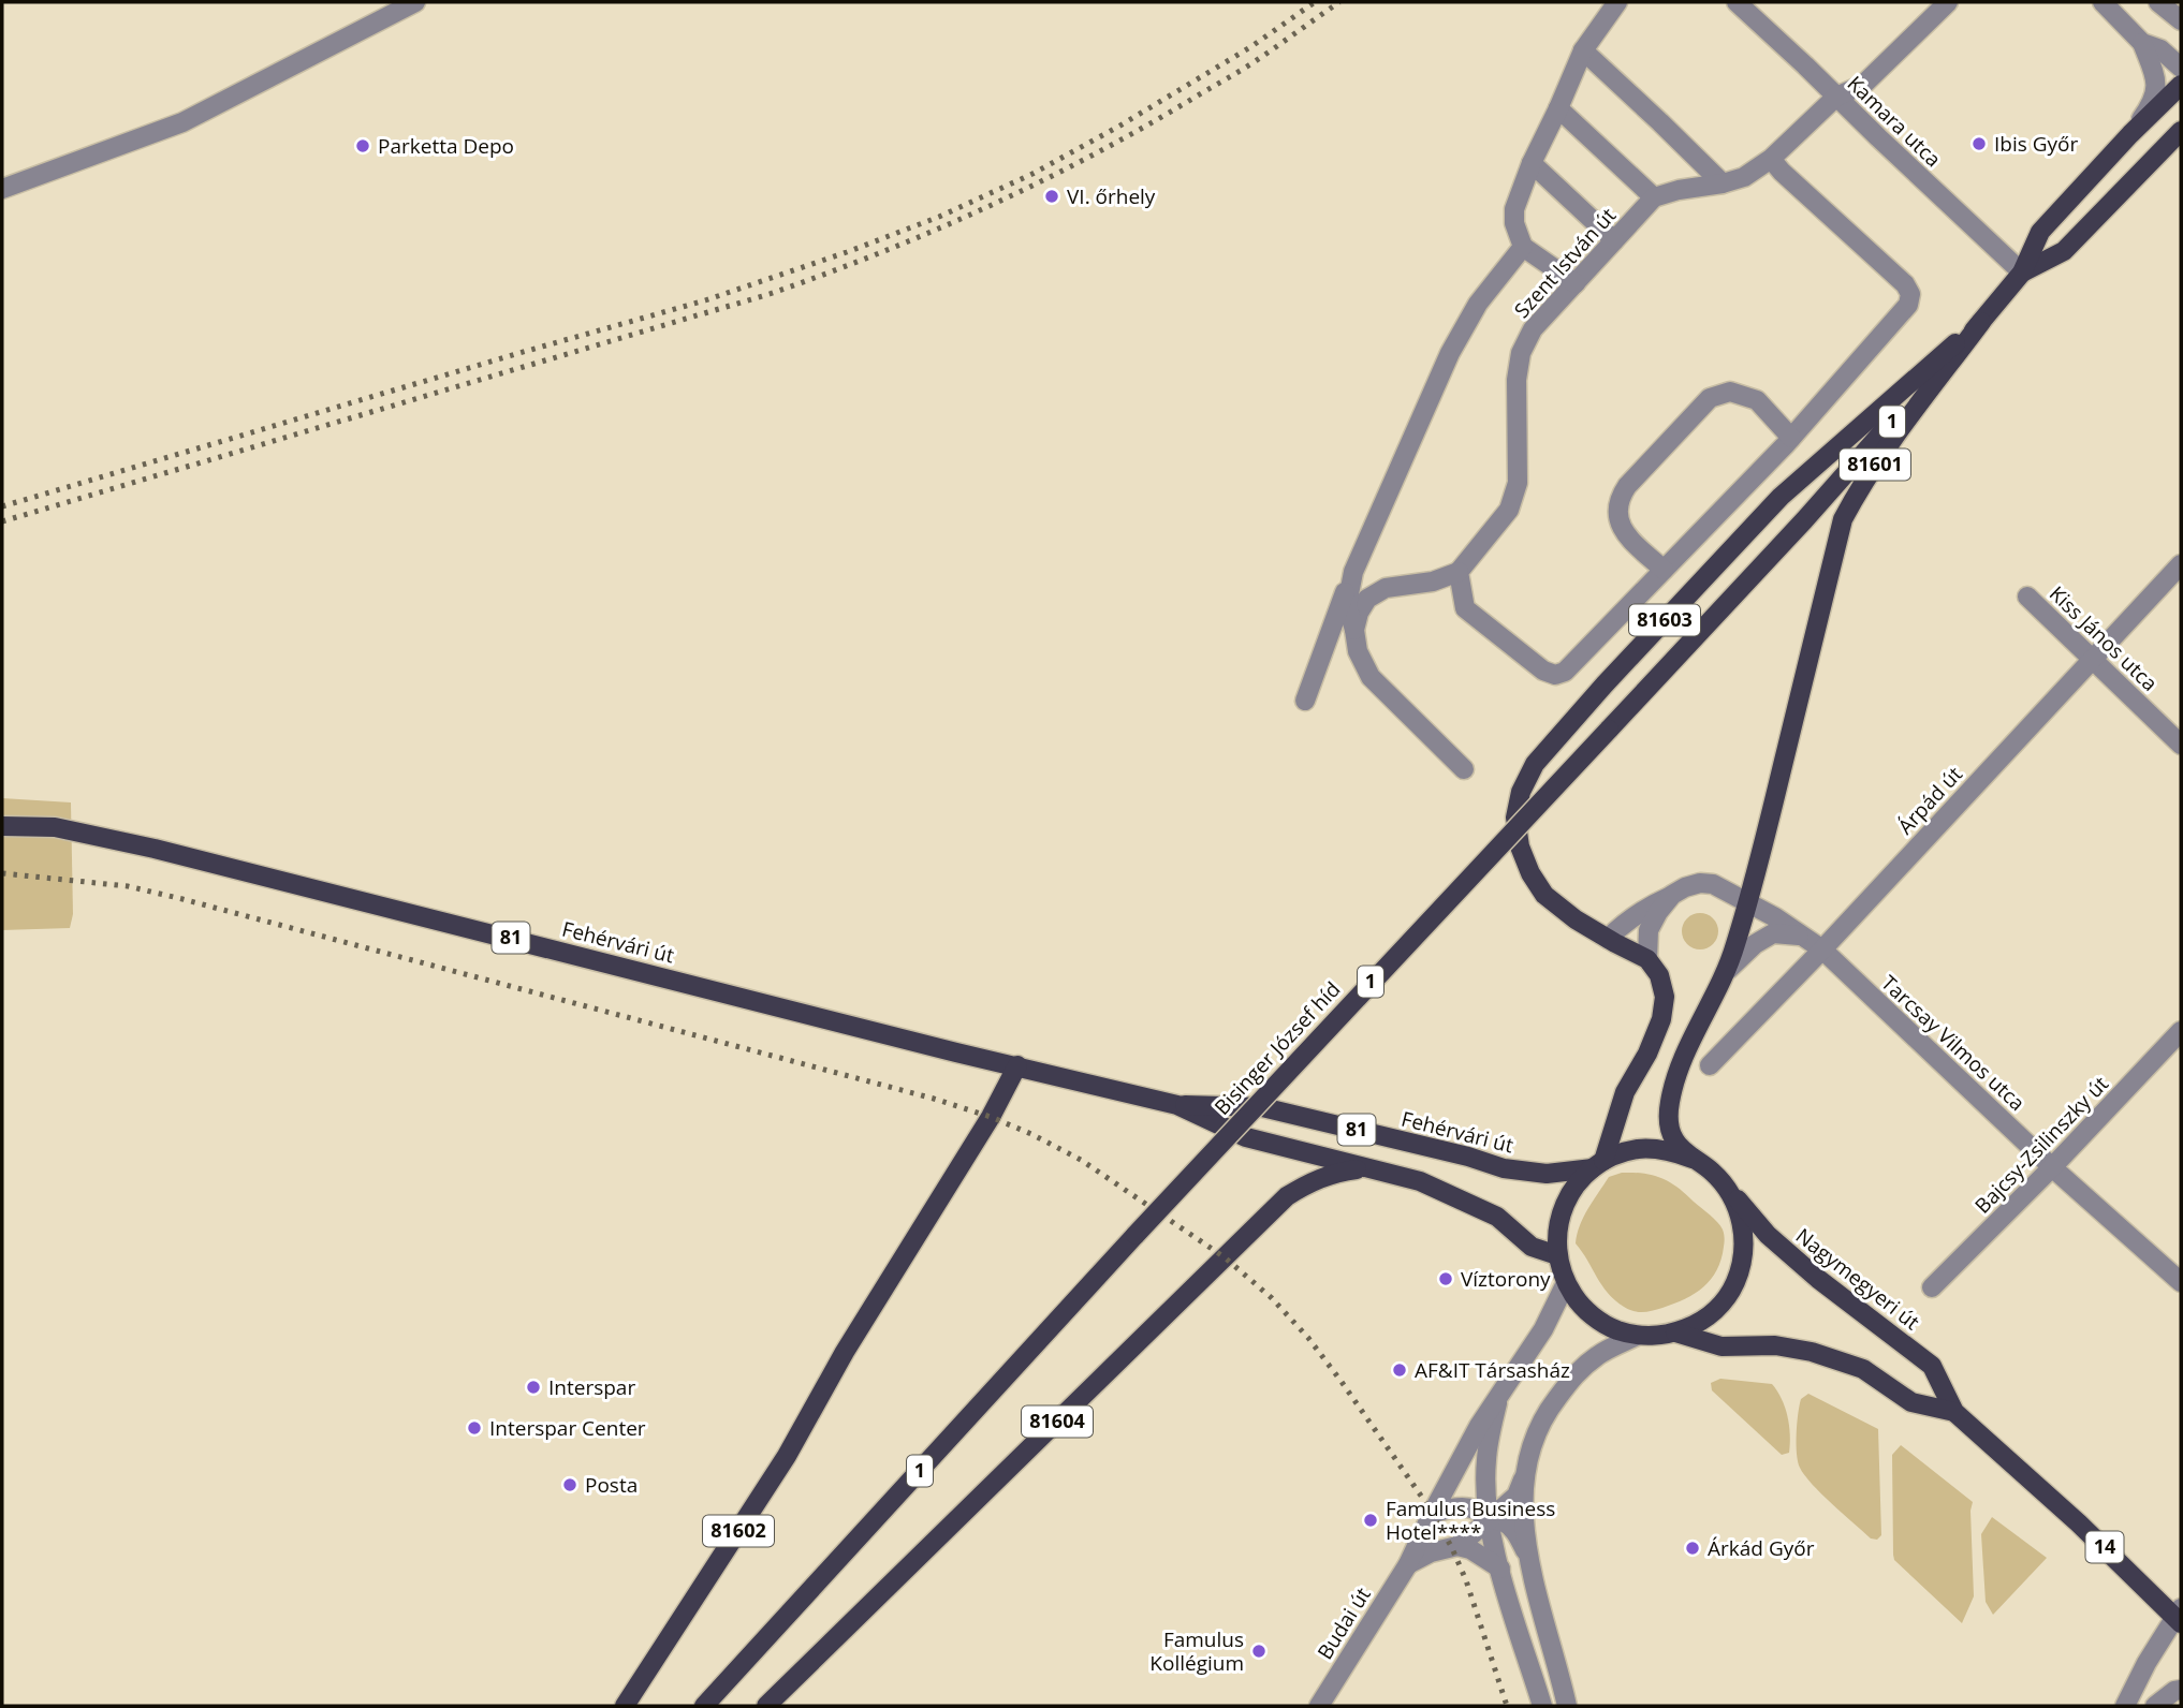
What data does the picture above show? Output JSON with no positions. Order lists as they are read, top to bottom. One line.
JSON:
{"streets":{"main road":["1","81601","81603","81","Fehérvári út","Bisinger József híd","Nagymegyeri út","81604","81602","14"],"street":["Kamara utca","Szent István út","Kiss János utca","Árpád út","Tarcsay Vilmos utca","Bajcsy-Zsilinszky út","Budai út"]},"crossings":[["Kamara utca","1"],["1","81601"],["1","81603"],["1","Bisinger József híd"],["81601","81603"],["81601","Fehérvári út"],["81601","Tarcsay Vilmos utca"],["81601","Bisinger József híd"],["81601","Nagymegyeri út"],["81601","14"],["81601","Budai út"],["81603","Tarcsay Vilmos utca"],["81603","Bisinger József híd"],["Kiss János utca","Árpád út"],["Árpád út","Tarcsay Vilmos utca"],["Fehérvári út","Nagymegyeri út"],["Fehérvári út","81604"],["Fehérvári út","81602"],["Fehérvári út","14"],["Fehérvári út","Budai út"],["Tarcsay Vilmos utca","Bajcsy-Zsilinszky út"],["Nagymegyeri út","14"],["Nagymegyeri út","Budai út"],["14","Budai út"]],"places":["Ibis Győr","Parketta Depo","VI. őrhely","Víztorony","AF&IT Társasház","Interspar","Interspar Center","Posta","Famulus Business Hotel****","Árkád Győr","Famulus Kollégium"]}
